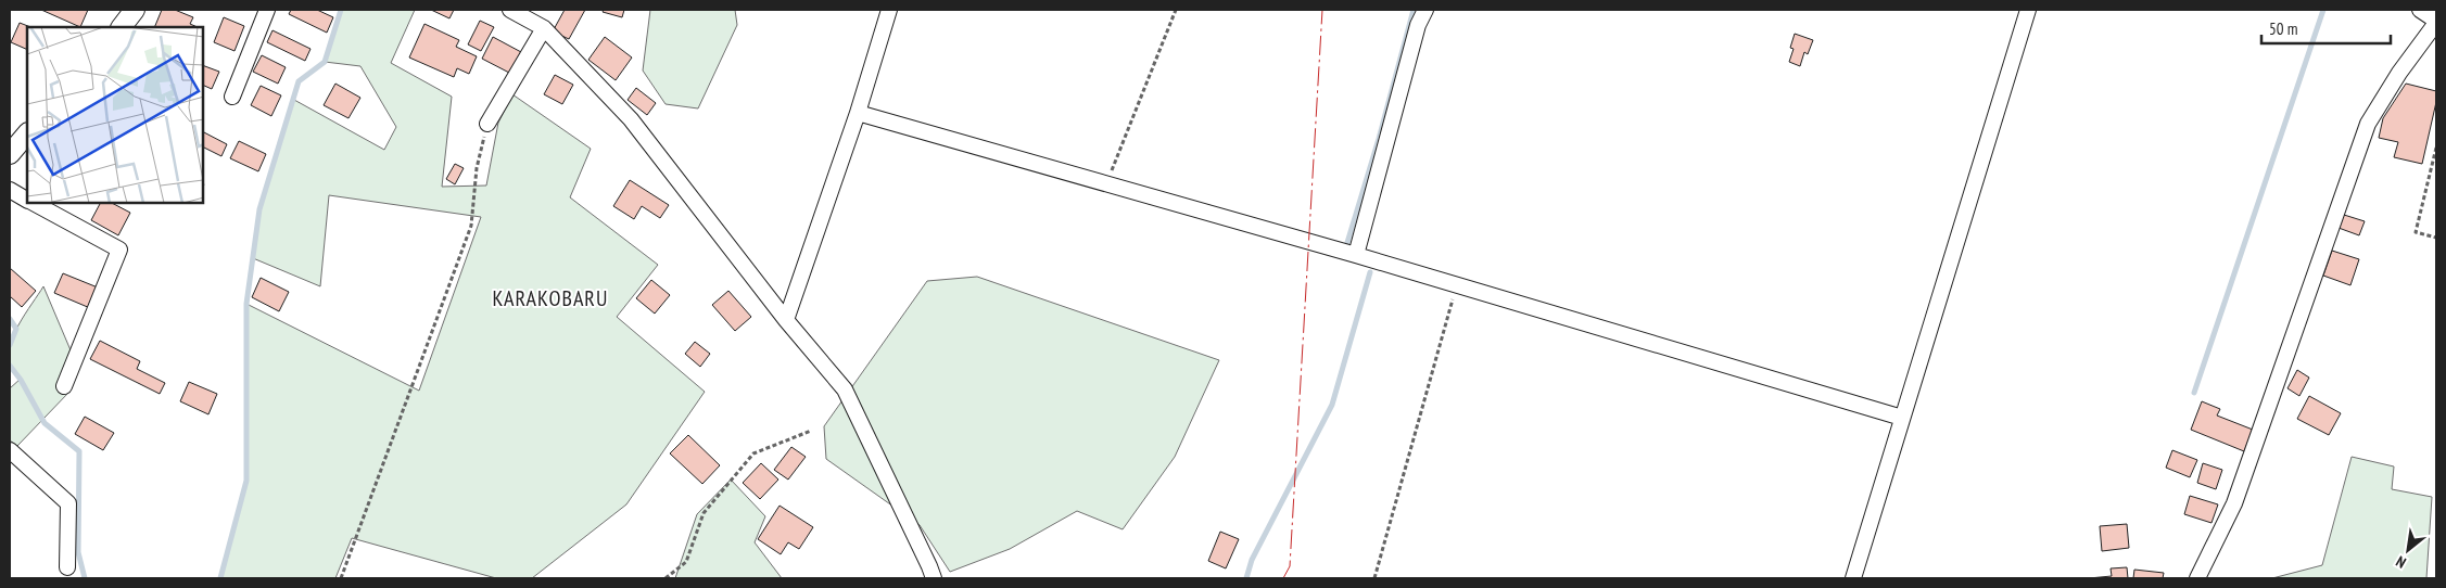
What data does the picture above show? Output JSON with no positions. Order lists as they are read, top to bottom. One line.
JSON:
{"districts":["KARAKOBARU"],"scale_bar":"50 m","north":"bottom left"}
